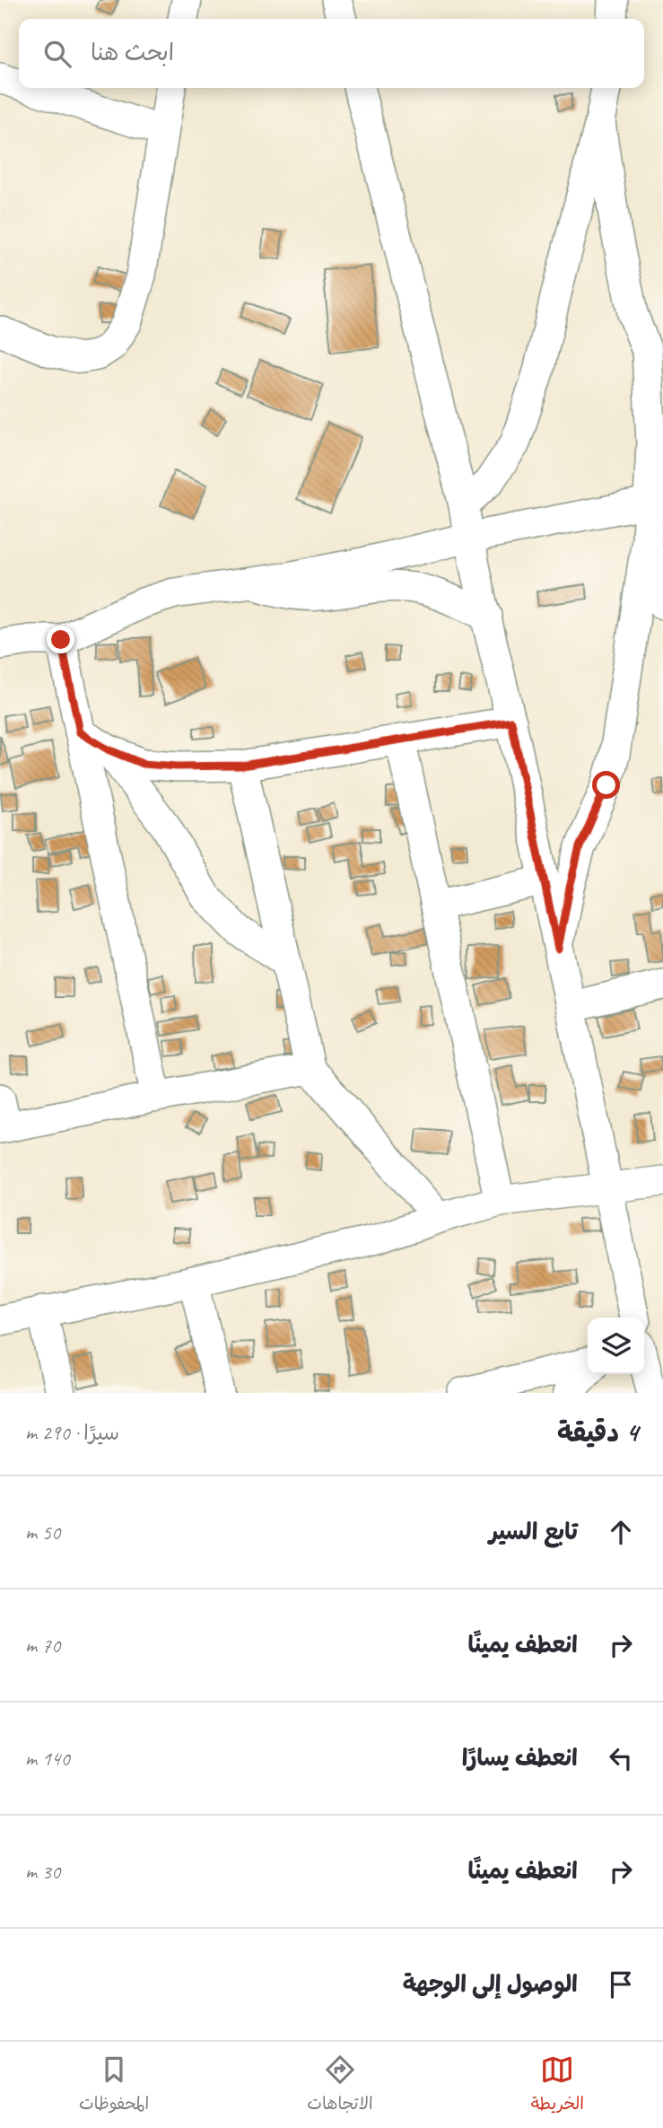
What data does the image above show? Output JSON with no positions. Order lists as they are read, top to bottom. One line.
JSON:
{"page":{"search":"ابحث هنا","heading":["4 دقيقة","سيرًا · 290 m"],"list":[["تابع السير","50 m"],["انعطف يمينًا","70 m"],["انعطف يسارًا","140 m"],["انعطف يمينًا","30 m"],"الوصول إلى الوجهة"],"nav":["الخريطة","الاتجاهات","المحفوظات"]}}
